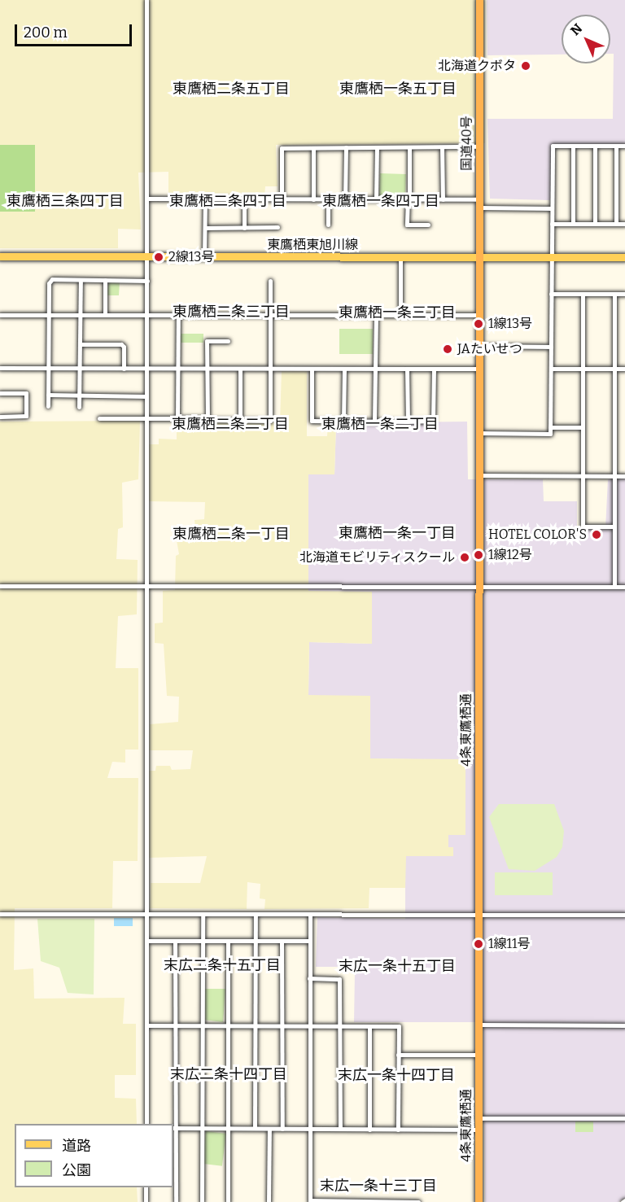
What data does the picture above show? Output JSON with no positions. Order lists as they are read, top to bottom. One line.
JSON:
{"streets":{"highway":["国道40号","4条東鷹栖通"],"main road":["東鷹栖東旭川線"]},"crossings":[["国道40号","東鷹栖東旭川線"],["国道40号","4条東鷹栖通"],["東鷹栖東旭川線","4条東鷹栖通"]],"districts":["東鷹栖二条五丁目","東鷹栖一条五丁目","東鷹栖三条四丁目","東鷹栖二条四丁目","東鷹栖一条四丁目","東鷹栖二条三丁目","東鷹栖一条三丁目","東鷹栖二条二丁目","東鷹栖一条二丁目","東鷹栖一条一丁目","東鷹栖二条一丁目","末広二条十五丁目","末広一条十五丁目","末広二条十四丁目","末広一条十四丁目","末広一条十三丁目"],"places":["北海道クボタ","2線13号","1線13号","JAたいせつ","HOTEL COLOR'S","1線12号","北海道モビリティスクール","1線11号"],"legend":["道路","公園"],"scale_bar":"200 m","north":"top left"}
